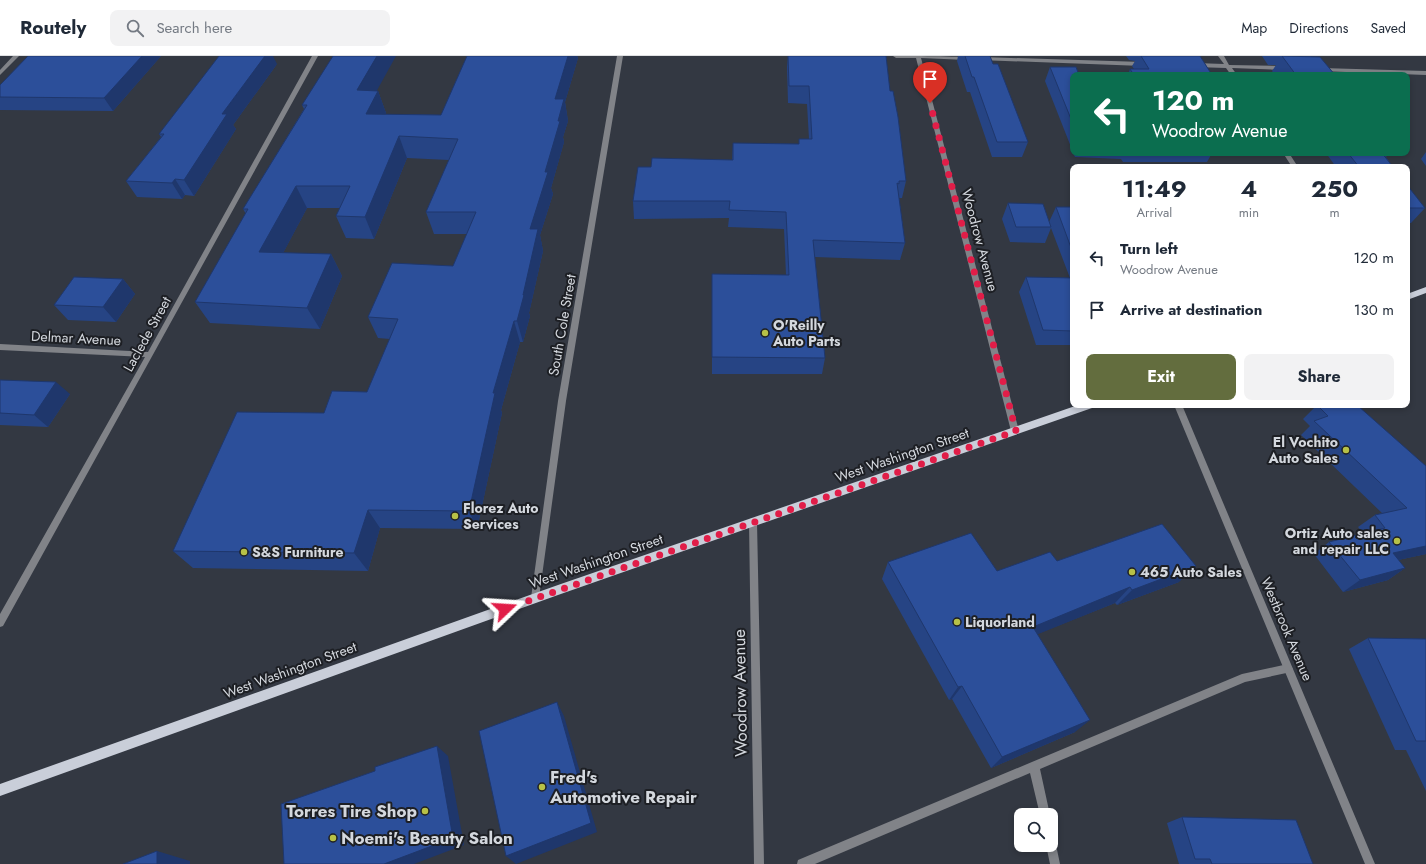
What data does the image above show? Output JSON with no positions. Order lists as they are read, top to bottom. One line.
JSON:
{"streets":{"main road":["West Washington Street"],"street":["Woodrow Avenue","South Cole Street","Laclede Street","Delmar Avenue","Westbrook Avenue"]},"crossings":[["Woodrow Avenue","West Washington Street"],["South Cole Street","West Washington Street"],["Laclede Street","Delmar Avenue"]],"places":["O'Reilly Auto Parts","El Vochito Auto Sales","Florez Auto Services","Ortiz Auto sales and repair LLC","S&S Furniture","465 Auto Sales","Liquorland","Fred's Automotive Repair","Torres Tire Shop","Noemi's Beauty Salon"],"page":{"header":"Routely","search":"Search here","nav":["Map","Directions","Saved"],"turn":["120 m","Woodrow Avenue"],"eta":["11:49","Arrival","4","min","250","m"],"list":[{"name":"Turn left","note":"Woodrow Avenue","value":"120 m"},{"name":"Arrive at destination","value":"130 m"}],"buttons":["Exit","Share"]}}
